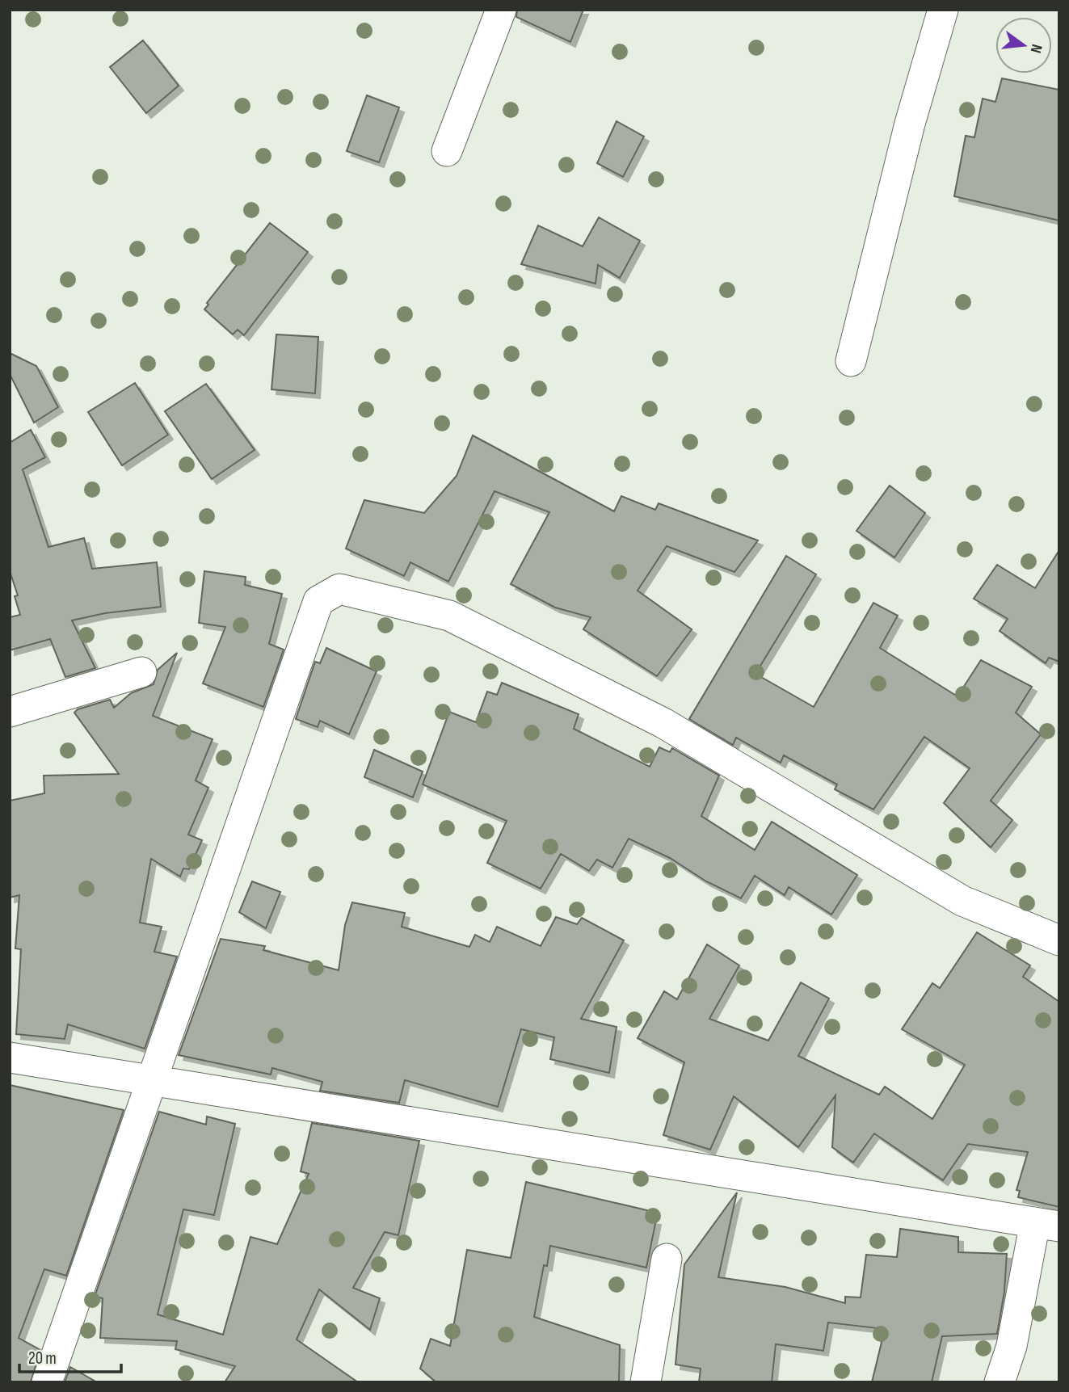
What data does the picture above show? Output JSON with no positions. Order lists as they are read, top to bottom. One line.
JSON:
{"scale_bar":"20 m","north":"right"}
